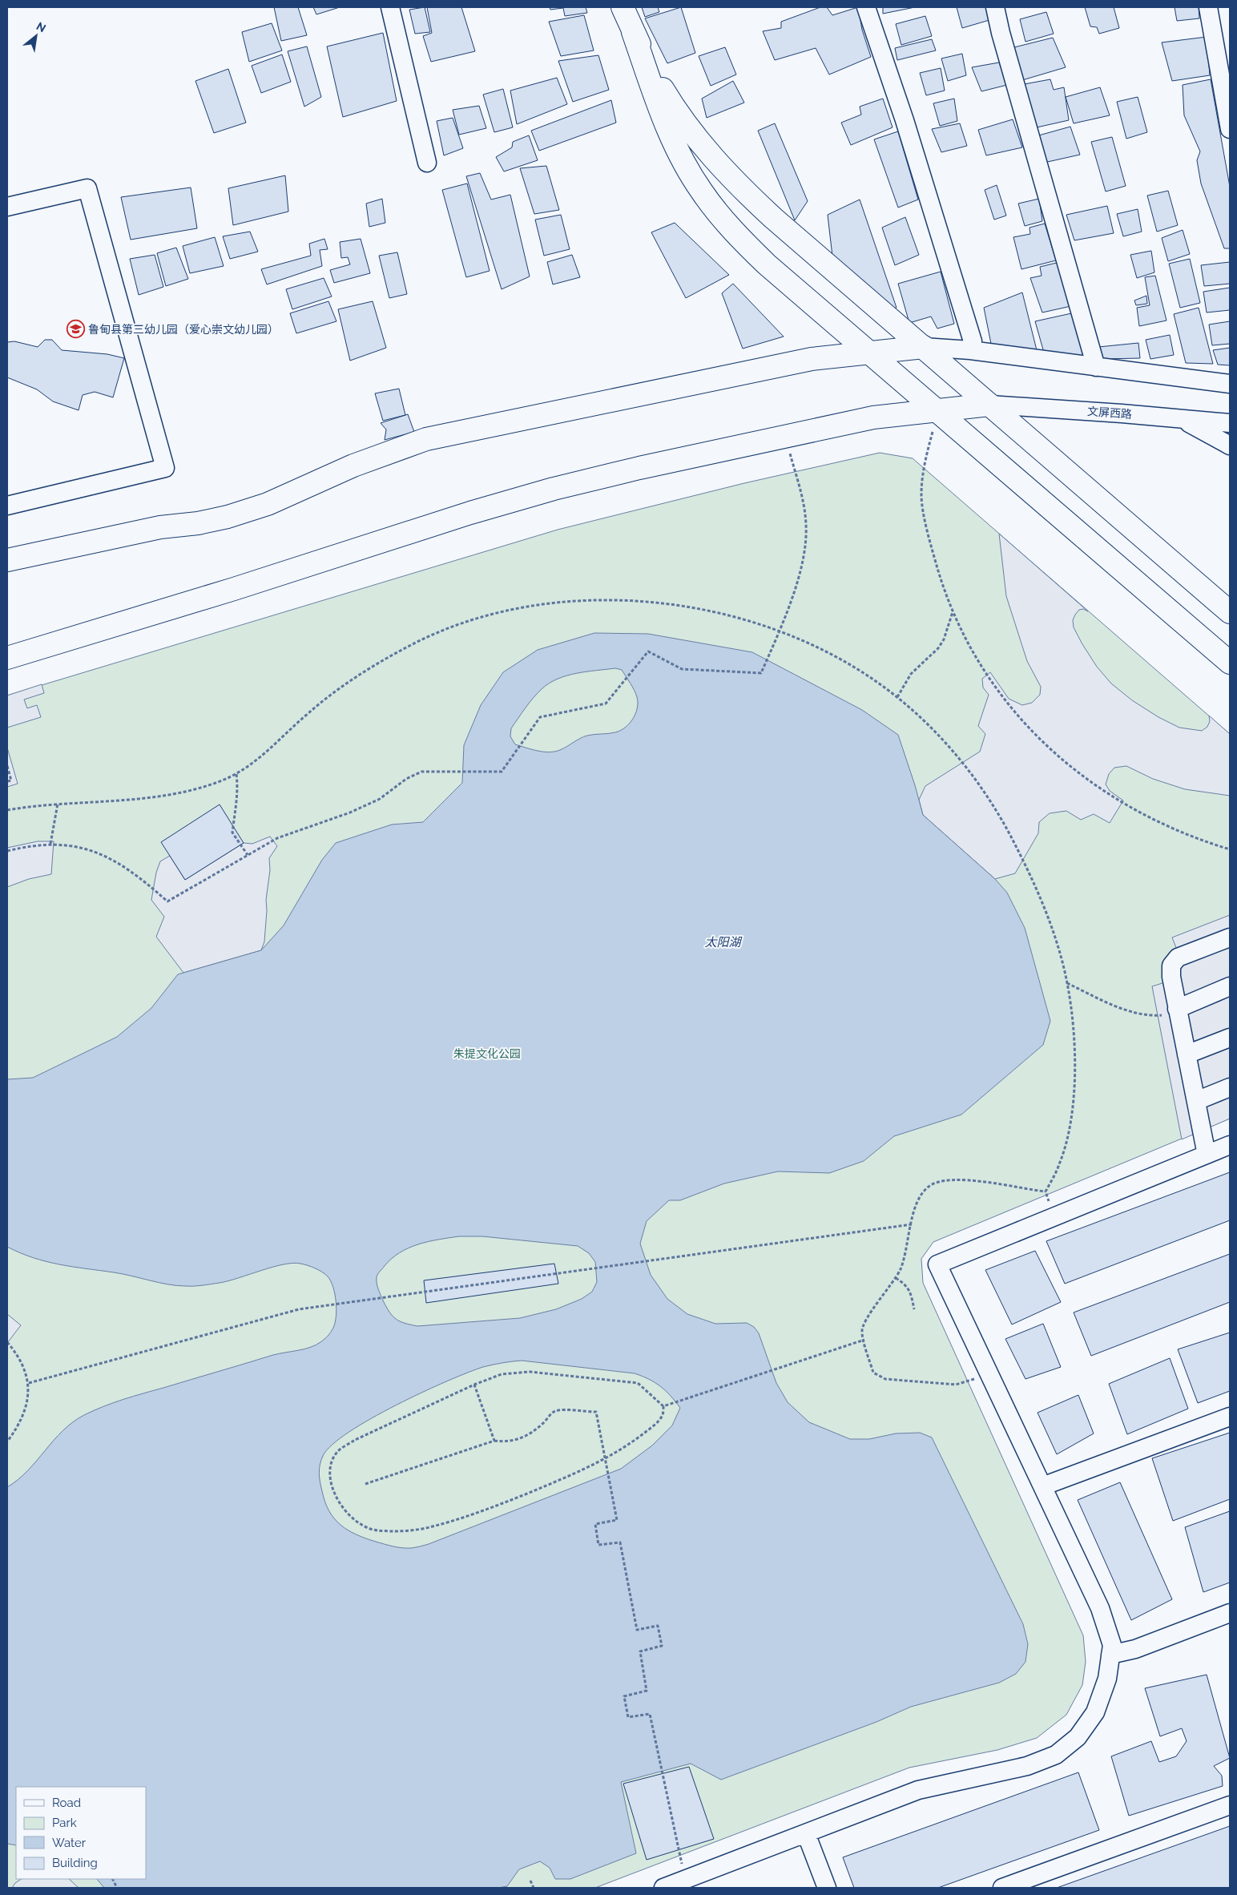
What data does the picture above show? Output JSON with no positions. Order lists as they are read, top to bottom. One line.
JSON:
{"streets":{"street":["文屏西路"]},"water":["太阳湖"],"parks":["朱提文化公园"],"places":{"school or university":["鲁甸县第三幼儿园（爱心崇文幼儿园）"]},"legend":["Road","Park","Water","Building"],"north":"top right"}
